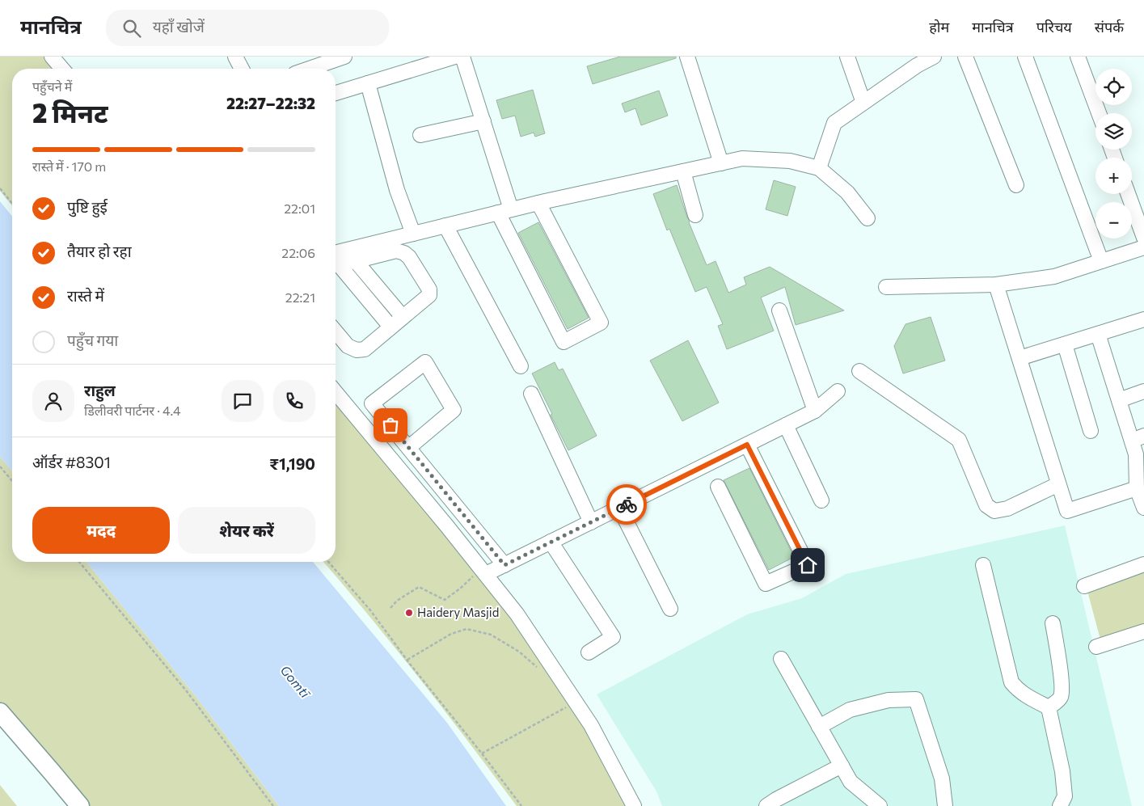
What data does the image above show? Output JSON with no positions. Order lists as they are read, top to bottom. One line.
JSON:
{"water":["Gomtī"],"places":["Haidery Masjid"],"page":{"header":"मानचित्र","search":"यहाँ खोजें","nav":["होम","मानचित्र","परिचय","संपर्क"],"map_buttons":["+","−"],"heading":["2 मिनट","पहुँचने में","22:27–22:32"],"panel":["राहुल","डिलीवरी पार्टनर · 4.4","ऑर्डर #8301","₹1,190"],"bar":"रास्ते में · 170 m","list":[["पुष्टि हुई","22:01"],["तैयार हो रहा","22:06"],["रास्ते में","22:21"],"पहुँच गया"],"buttons":["मदद","शेयर करें"]}}
